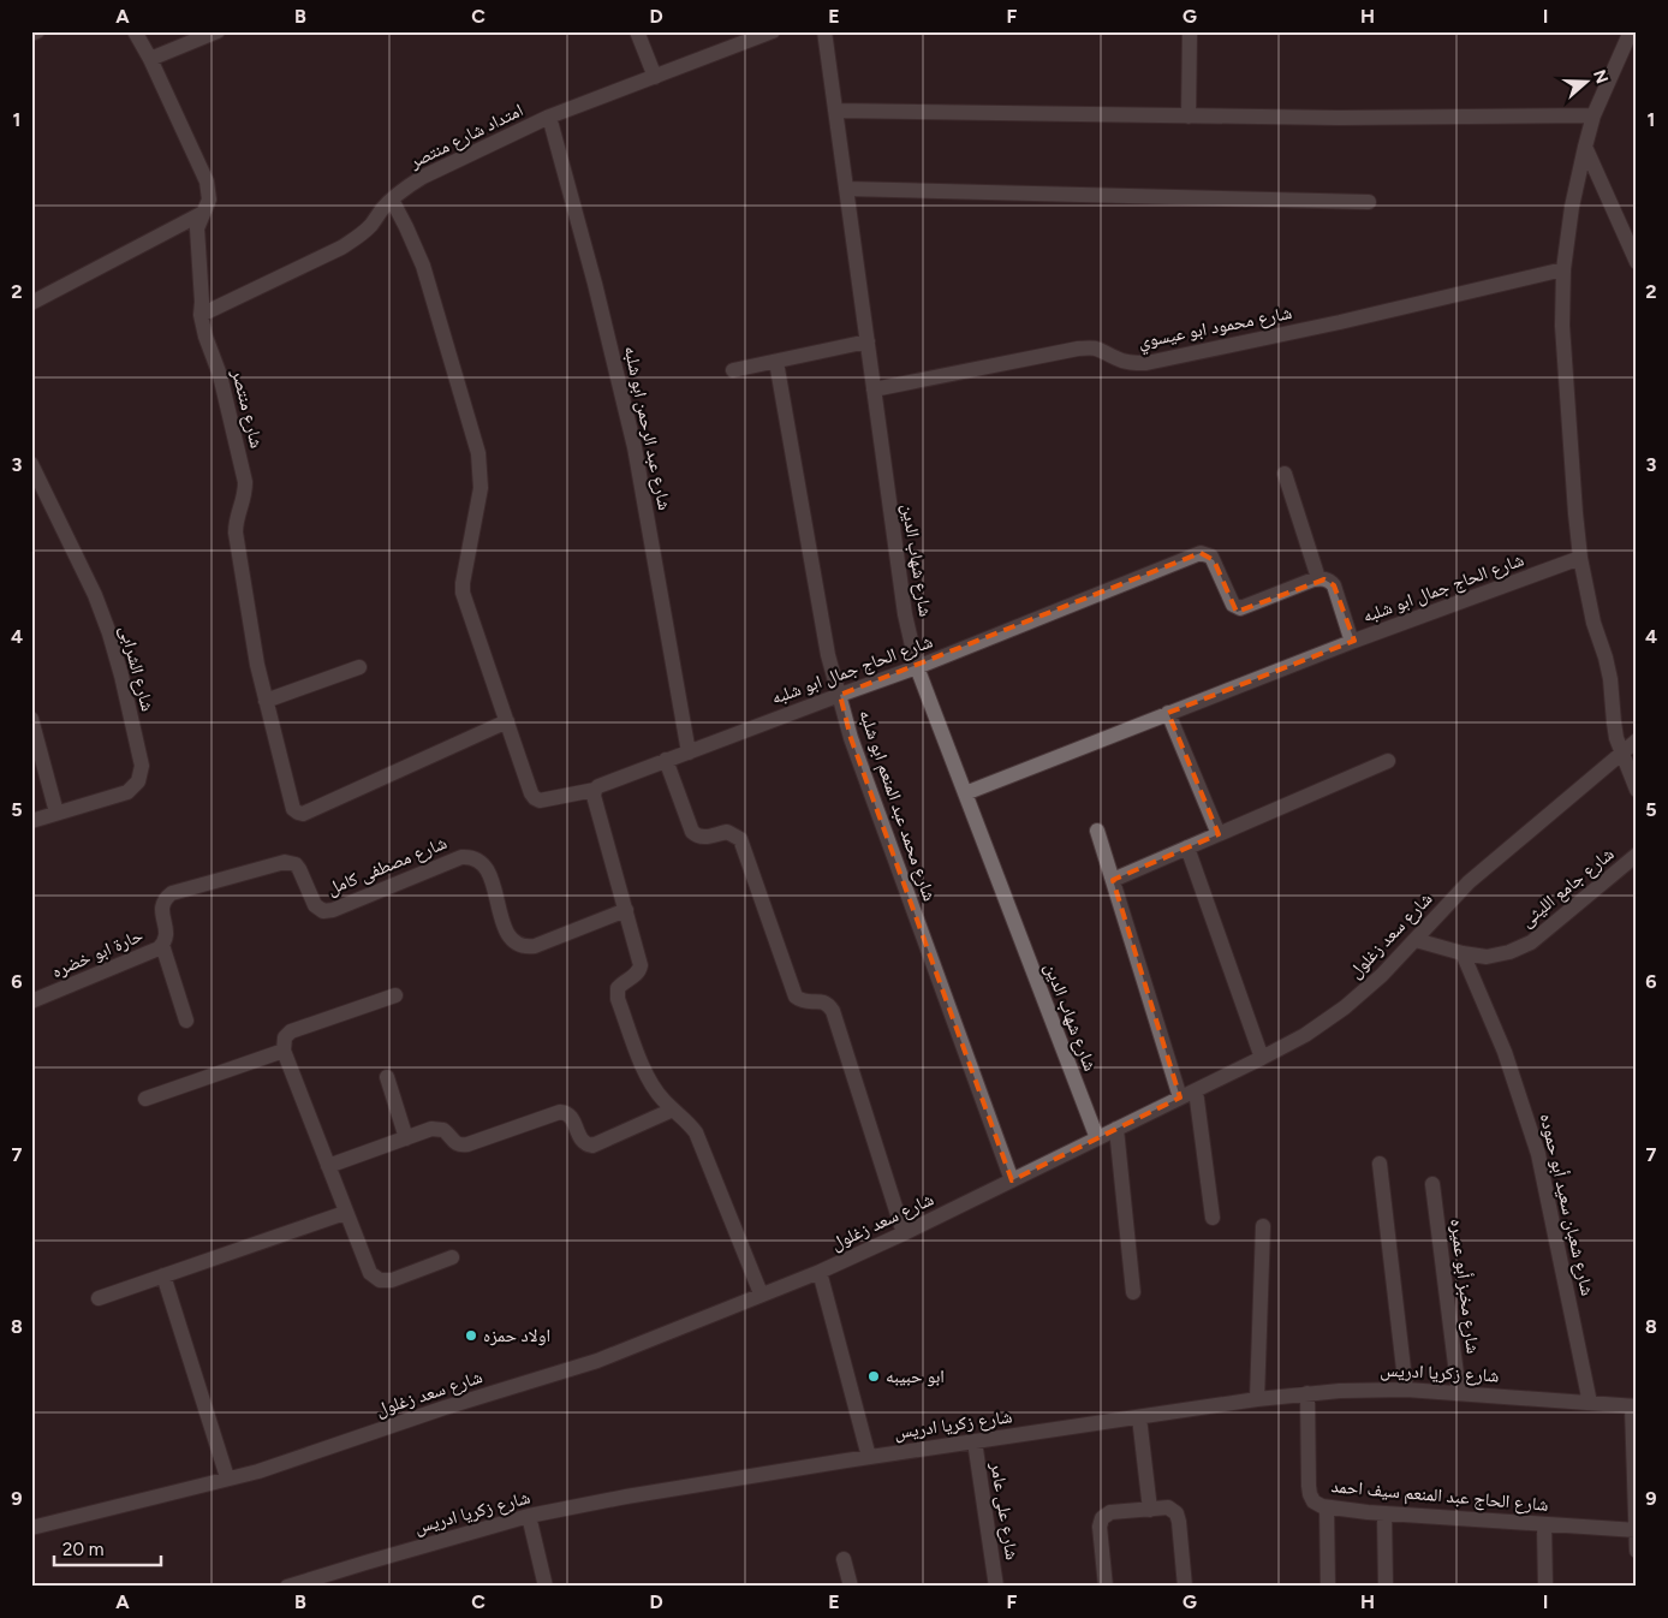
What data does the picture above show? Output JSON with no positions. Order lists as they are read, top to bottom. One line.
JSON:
{"streets":{"street":["امتداد شارع منتصر","شارع محمود ابو عيسوي","شارع منتصر","شارع عبد الرحمن ابو شلبه","شارع شهاب الدين","شارع الحاج جمال ابو شلبه","شارع الشرابى","شارع محمد عبد المنعم ابو شلبه","شارع مصطفى كامل","شارع جامع الليثى","شارع سعد زغلول","حارة ابو خضره","شارع شعبان سعيد أبو حموده","شارع مخبز أبو عميره","شارع زكريا ادريس","شارع الحاج عبد المنعم سيف احمد","شارع على عامر"]},"crossings":[["امتداد شارع منتصر","شارع منتصر"],["امتداد شارع منتصر","شارع عبد الرحمن ابو شلبه"],["شارع محمود ابو عيسوي","شارع شهاب الدين"],["شارع منتصر","شارع الحاج جمال ابو شلبه"],["شارع عبد الرحمن ابو شلبه","شارع الحاج جمال ابو شلبه"],["شارع شهاب الدين","شارع الحاج جمال ابو شلبه"],["شارع شهاب الدين","شارع سعد زغلول"],["شارع الحاج جمال ابو شلبه","شارع محمد عبد المنعم ابو شلبه"],["شارع محمد عبد المنعم ابو شلبه","شارع سعد زغلول"],["شارع مصطفى كامل","حارة ابو خضره"],["شارع جامع الليثى","شارع سعد زغلول"],["شارع جامع الليثى","شارع شعبان سعيد أبو حموده"],["شارع شعبان سعيد أبو حموده","شارع زكريا ادريس"],["شارع مخبز أبو عميره","شارع زكريا ادريس"],["شارع زكريا ادريس","شارع الحاج عبد المنعم سيف احمد"],["شارع زكريا ادريس","شارع على عامر"]],"places":["اولاد حمزه","ابو حبيبه"],"scale_bar":"20 m","north":"right","grid":{"columns":["A","B","C","D","E","F","G","H","I"],"rows":["1","2","3","4","5","6","7","8","9"]}}
